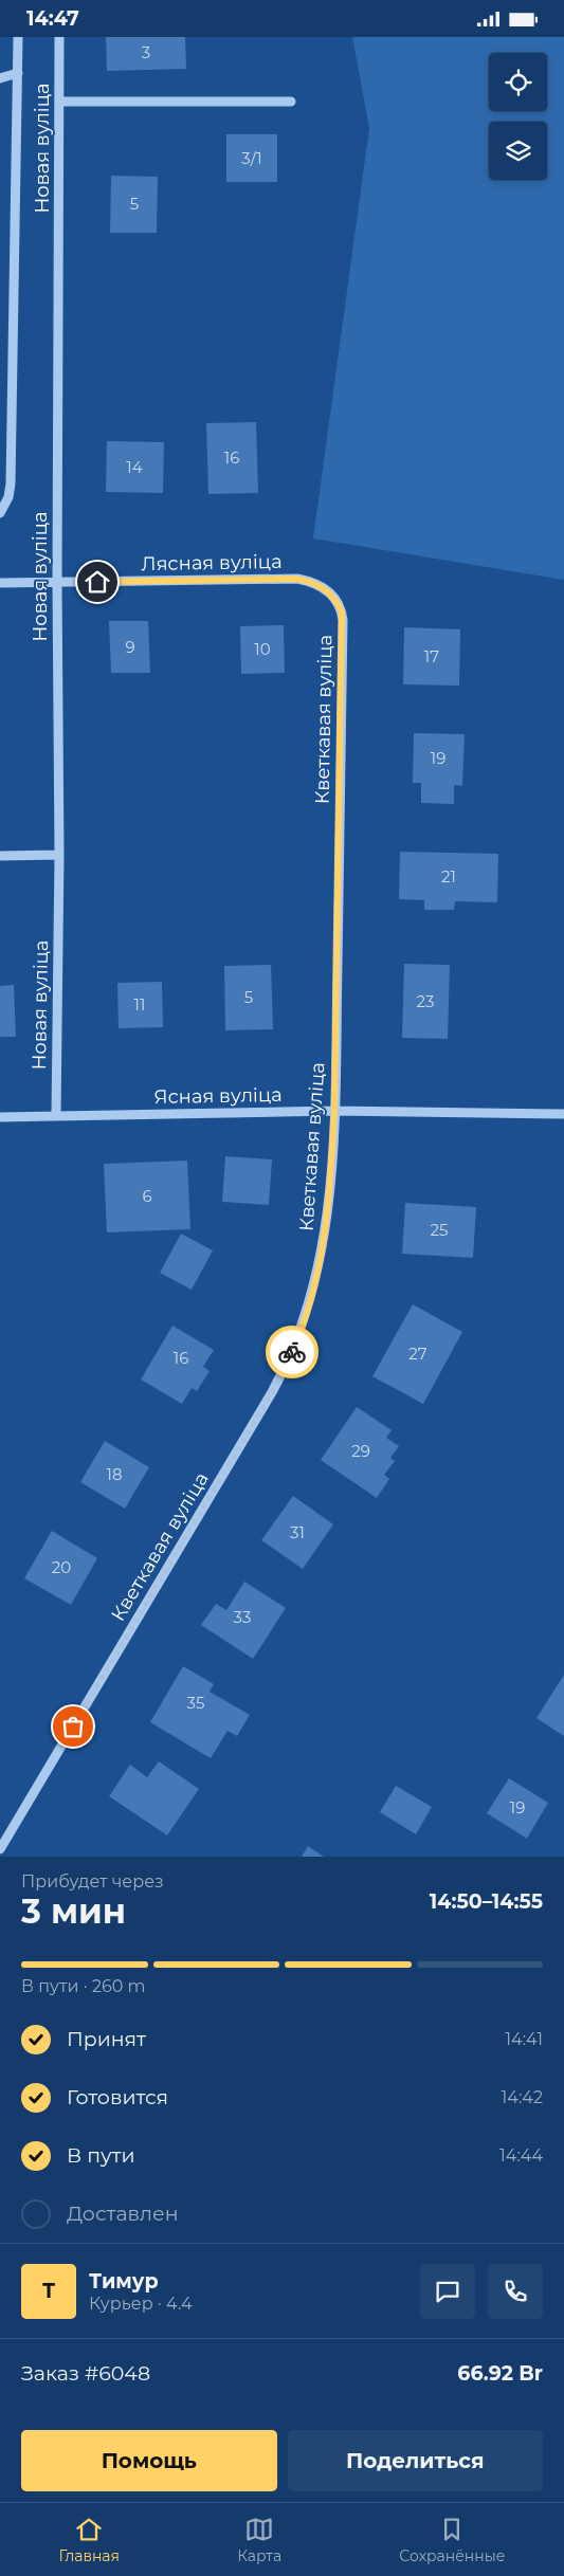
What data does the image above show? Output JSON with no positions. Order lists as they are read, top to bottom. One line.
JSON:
{"streets":{"street":["Новая вуліца","Лясная вуліца","Кветкавая вуліца","Ясная вуліца"]},"crossings":[["Новая вуліца","Лясная вуліца"],["Новая вуліца","Ясная вуліца"],["Лясная вуліца","Кветкавая вуліца"],["Кветкавая вуліца","Ясная вуліца"]],"house_numbers":["3","3/1","5","16","14","9","10","17","19","21","5","23","11","6","25","27","16","29","18","31","20","33","35","19"],"page":{"status":"14:47","heading":["3 мин","Прибудет через","14:50–14:55"],"panel":["Тимур","Курьер · 4.4","Заказ #6048","66.92 Br"],"bar":"В пути · 260 m","list":[["Принят","14:41"],["Готовится","14:42"],["В пути","14:44"],"Доставлен"],"round":"Т","buttons":["Помощь","Поделиться"],"tabs":["Главная","Карта","Сохранённые"]}}
